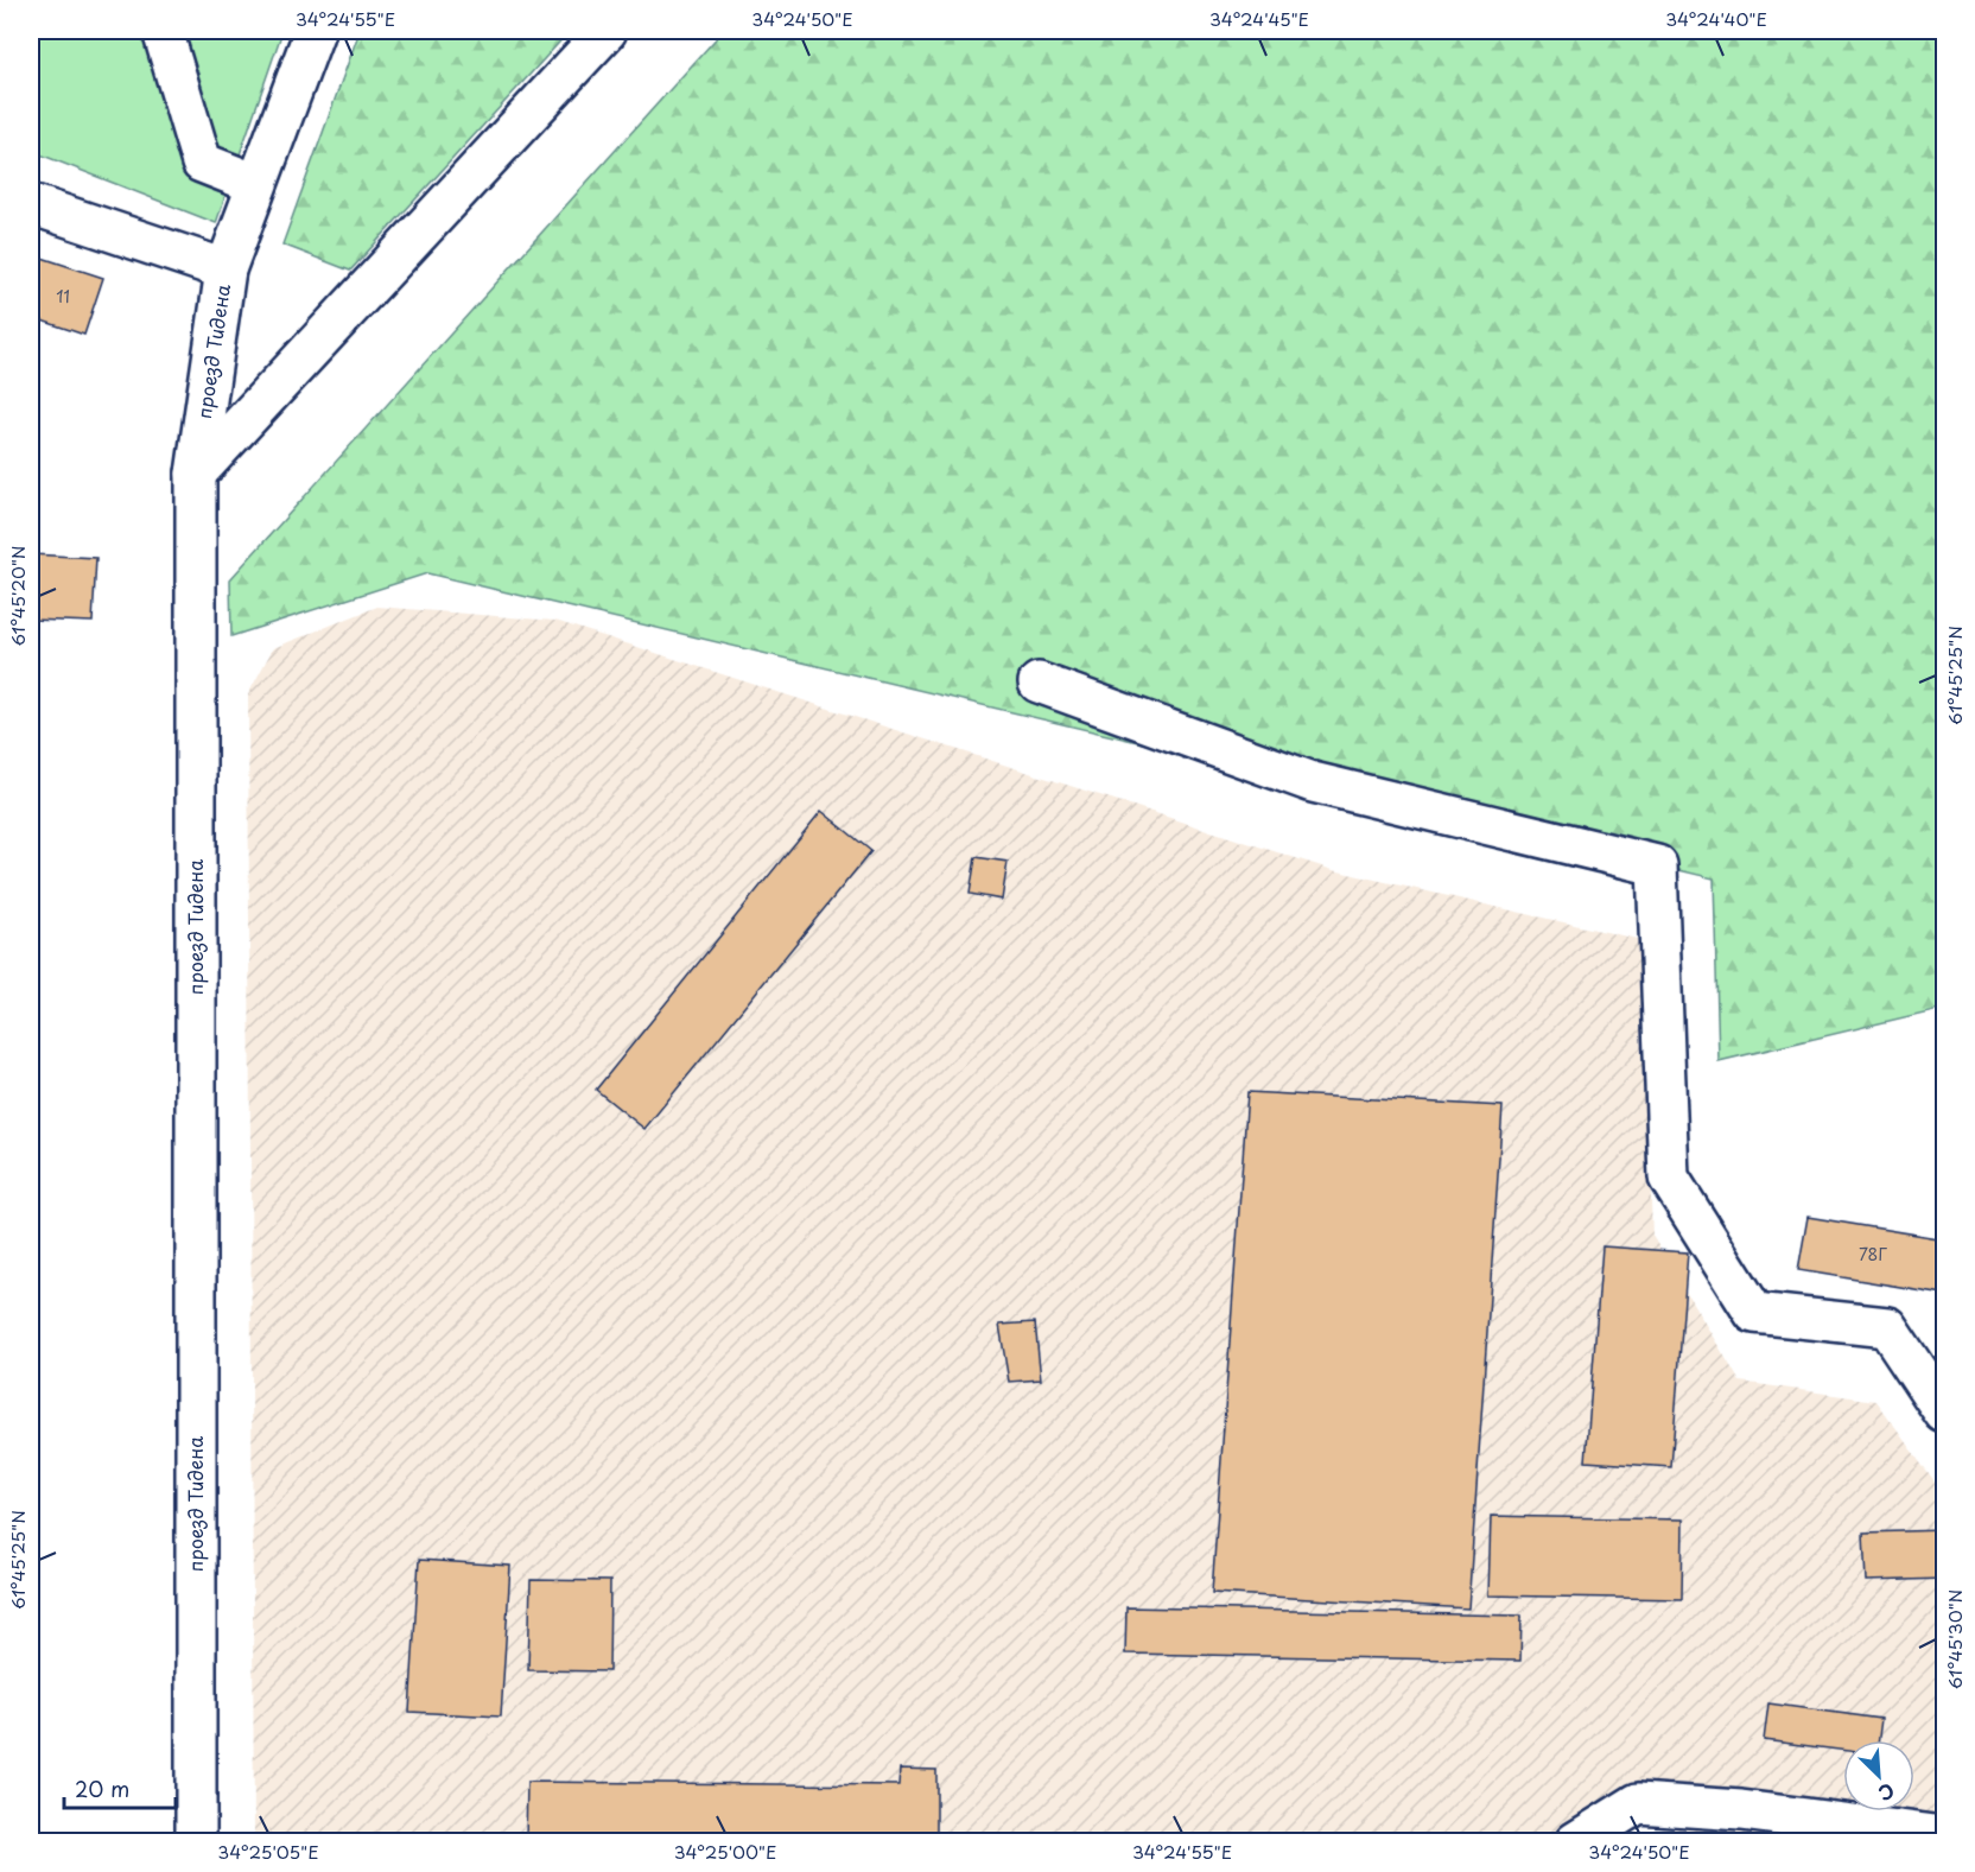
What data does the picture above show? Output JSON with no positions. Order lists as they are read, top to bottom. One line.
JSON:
{"streets":{"street":["проезд Тидена"]},"house_numbers":["11","78Г"],"scale_bar":"20 m","north":"bottom right","coordinates":["34°24'55\"E","34°24'50\"E","34°24'45\"E","34°24'40\"E","61°45'20\"N","61°45'25\"N","61°45'30\"N","34°25'05\"E","34°25'00\"E"]}
